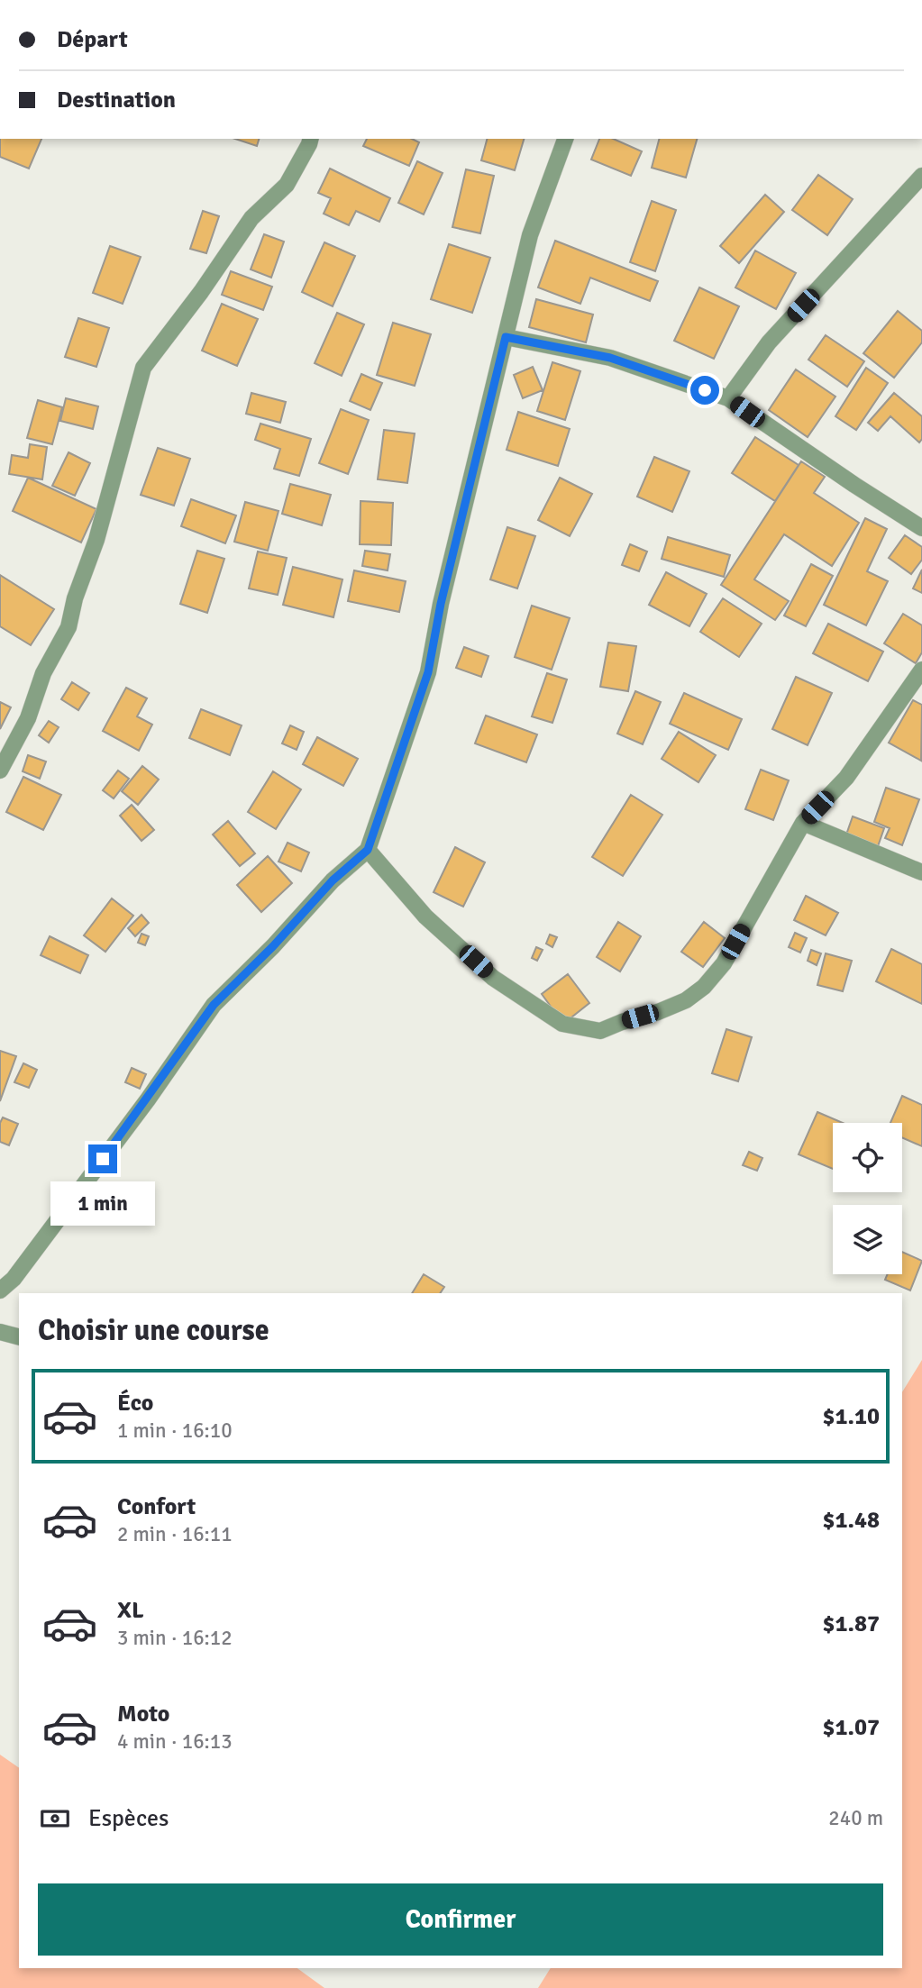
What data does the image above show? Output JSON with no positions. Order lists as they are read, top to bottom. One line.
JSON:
{"page":{"banner":["Départ","Destination"],"bubble":"1 min","heading":"Choisir une course","list":[{"name":"Éco","note":"1 min · 16:10","value":"$1.10"},{"name":"Confort","note":"2 min · 16:11","value":"$1.48"},{"name":"XL","note":"3 min · 16:12","value":"$1.87"},{"name":"Moto","note":"4 min · 16:13","value":"$1.07"}],"pay":["Espèces","240 m"],"buttons":"Confirmer"}}
